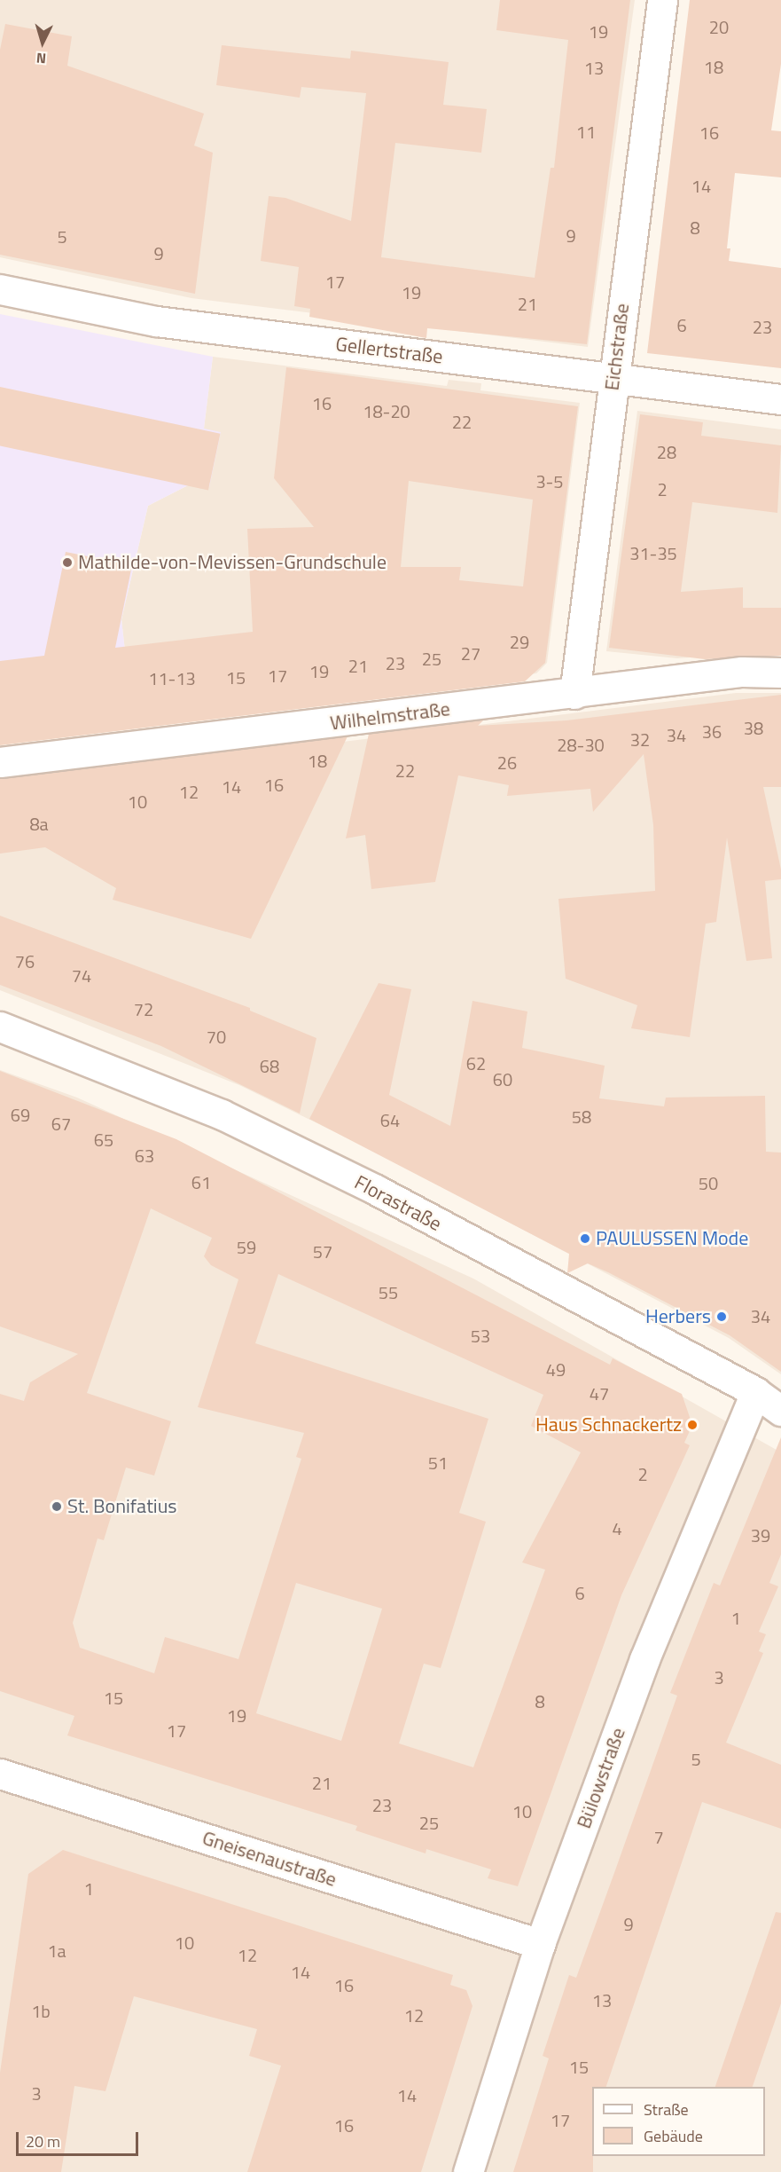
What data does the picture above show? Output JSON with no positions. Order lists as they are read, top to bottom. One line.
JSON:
{"streets":{"street":["Eichstraße","Gellertstraße","Wilhelmstraße","Florastraße","Bülowstraße","Gneisenaustraße"]},"crossings":[["Eichstraße","Gellertstraße"],["Eichstraße","Wilhelmstraße"],["Florastraße","Bülowstraße"],["Bülowstraße","Gneisenaustraße"]],"places":["Mathilde-von-Mevissen-Grundschule","PAULUSSEN Mode","Herbers","Haus Schnackertz","St. Bonifatius"],"house_numbers":["20","19","18","13","11","16","14","8","9","5","9","17","19","21","6","23","16","18-20","22","28","3-5","2","31-35","29","27","25","23","21","19","17","15","11-13","38","36","34","32","28-30","18","26","22","16","14","12","10","8a","76","74","72","70","62","68","60","69","58","64","67","65","63","61","50","59","57","55","34","53","49","47","51","2","4","39","6","1","3","15","8","19","17","5","21","23","10","25","7","1","9","10","1a","12","14","16","13","1b","12","15","3","14","17","16"],"legend":["Straße","Gebäude"],"scale_bar":"20 m","north":"bottom"}
